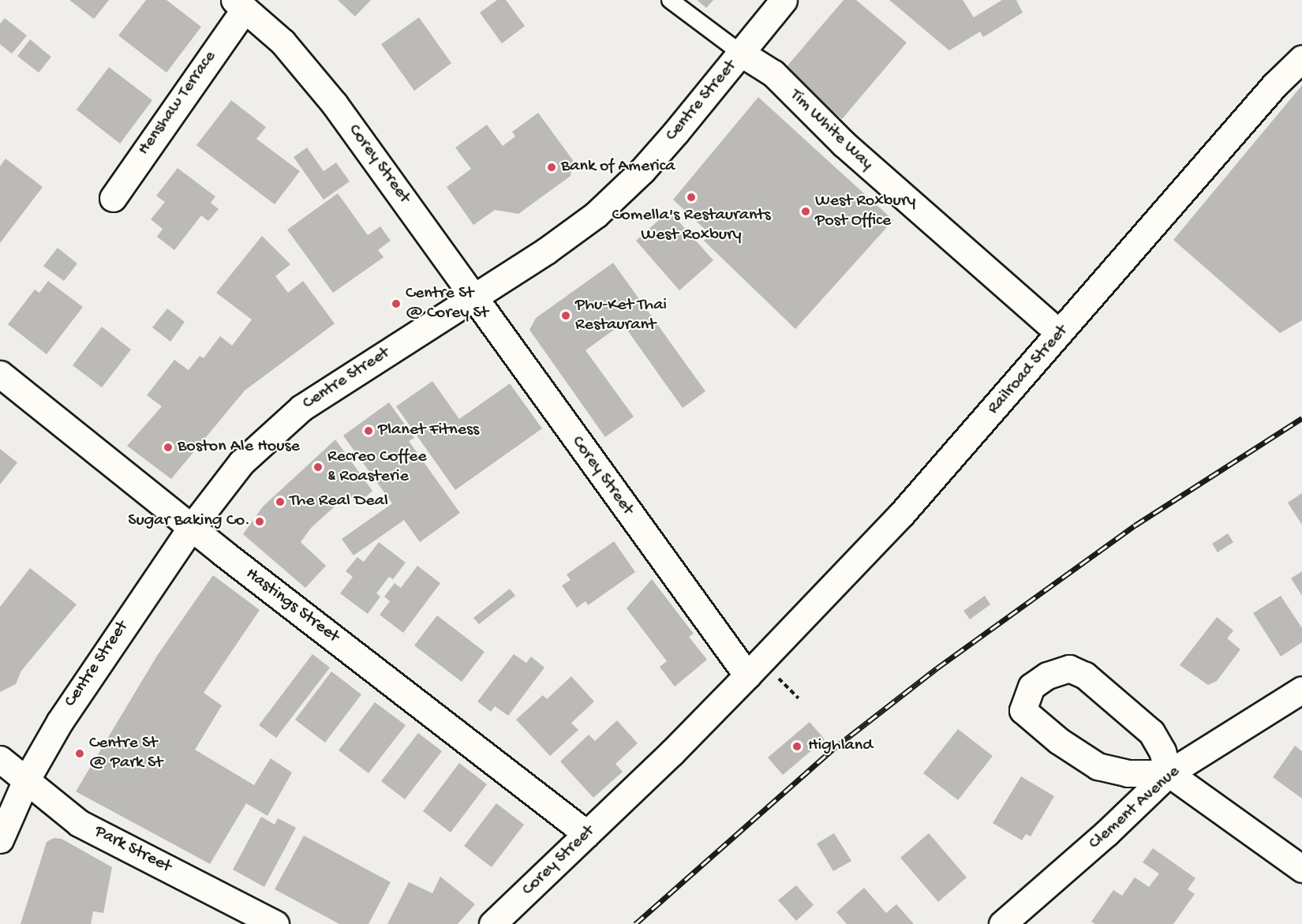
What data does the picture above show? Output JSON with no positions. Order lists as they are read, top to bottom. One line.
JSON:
{"streets":{"street":["Centre Street","Henshaw Terrace","Tim White Way","Corey Street","Railroad Street","Hastings Street","Clement Avenue","Park Street"]},"crossings":[["Centre Street","Tim White Way"],["Centre Street","Corey Street"],["Centre Street","Hastings Street"],["Centre Street","Park Street"],["Henshaw Terrace","Corey Street"],["Corey Street","Railroad Street"],["Corey Street","Hastings Street"]],"places":["Bank of America","Comella's Restaurants West Roxbury","West Roxbury Post Office","Centre St @ Corey St","Phu-Ket Thai Restaurant","Planet Fitness","Boston Ale House","Recreo Coffee & Roasterie","The Real Deal","Sugar Baking Co.","Highland","Centre St @ Park St"]}
